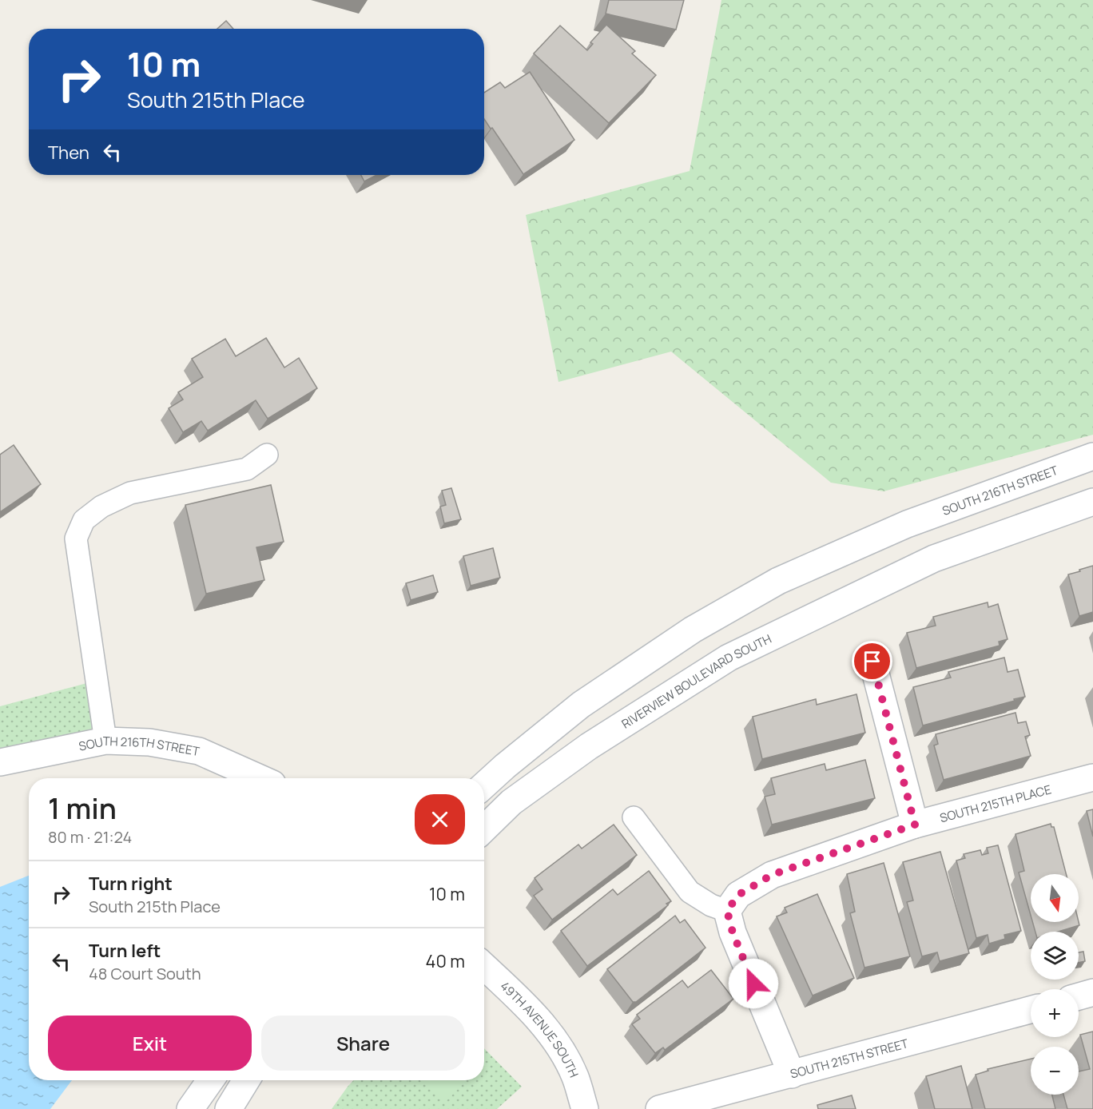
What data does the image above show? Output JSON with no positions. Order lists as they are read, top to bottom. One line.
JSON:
{"streets":{"street":["SOUTH 216TH STREET","RIVERVIEW BOULEVARD SOUTH","SOUTH 215TH PLACE","49TH AVENUE SOUTH","SOUTH 215TH STREET"]},"north":"bottom","page":{"turn":["10 m","South 215th Place"],"then":"Then","heading":["1 min","80 m · 21:24"],"list":[{"name":"Turn right","note":"South 215th Place","value":"10 m"},{"name":"Turn left","note":"48 Court South","value":"40 m"}],"map_buttons":["+","−"],"buttons":["Exit","Share"]}}
